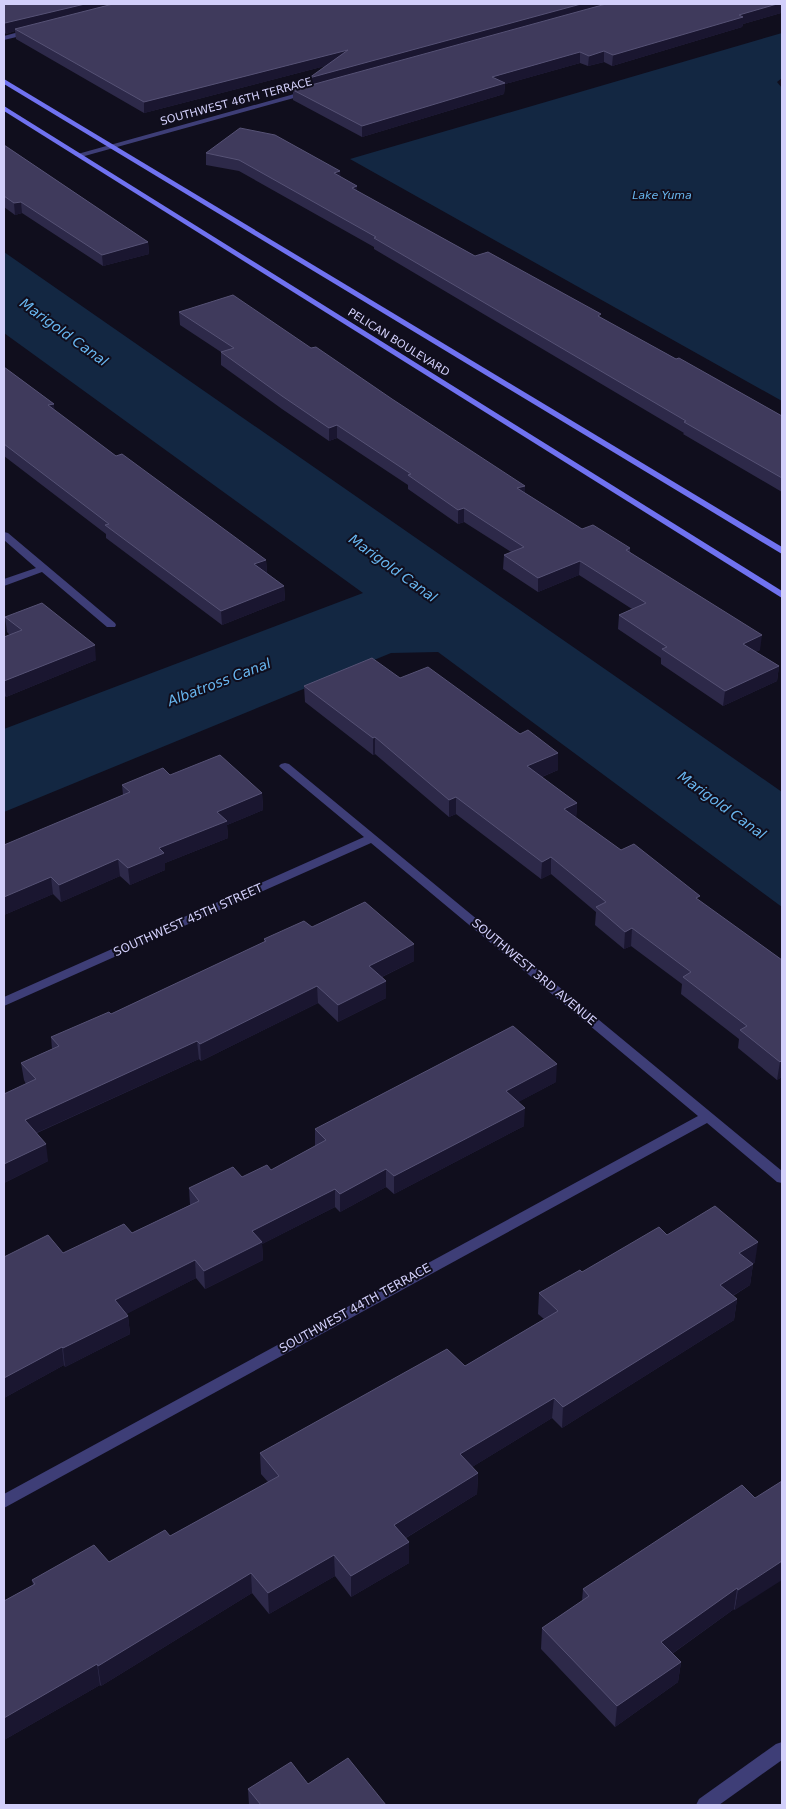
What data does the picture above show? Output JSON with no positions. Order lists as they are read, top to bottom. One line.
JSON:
{"streets":{"street":["SOUTHWEST 46TH TERRACE","PELICAN BOULEVARD","SOUTHWEST 45TH STREET","SOUTHWEST 3RD AVENUE","SOUTHWEST 44TH TERRACE"]},"crossings":[["SOUTHWEST 46TH TERRACE","PELICAN BOULEVARD"],["SOUTHWEST 45TH STREET","SOUTHWEST 3RD AVENUE"],["SOUTHWEST 3RD AVENUE","SOUTHWEST 44TH TERRACE"]],"water":["Lake Yuma","Marigold Canal","Albatross Canal"]}
